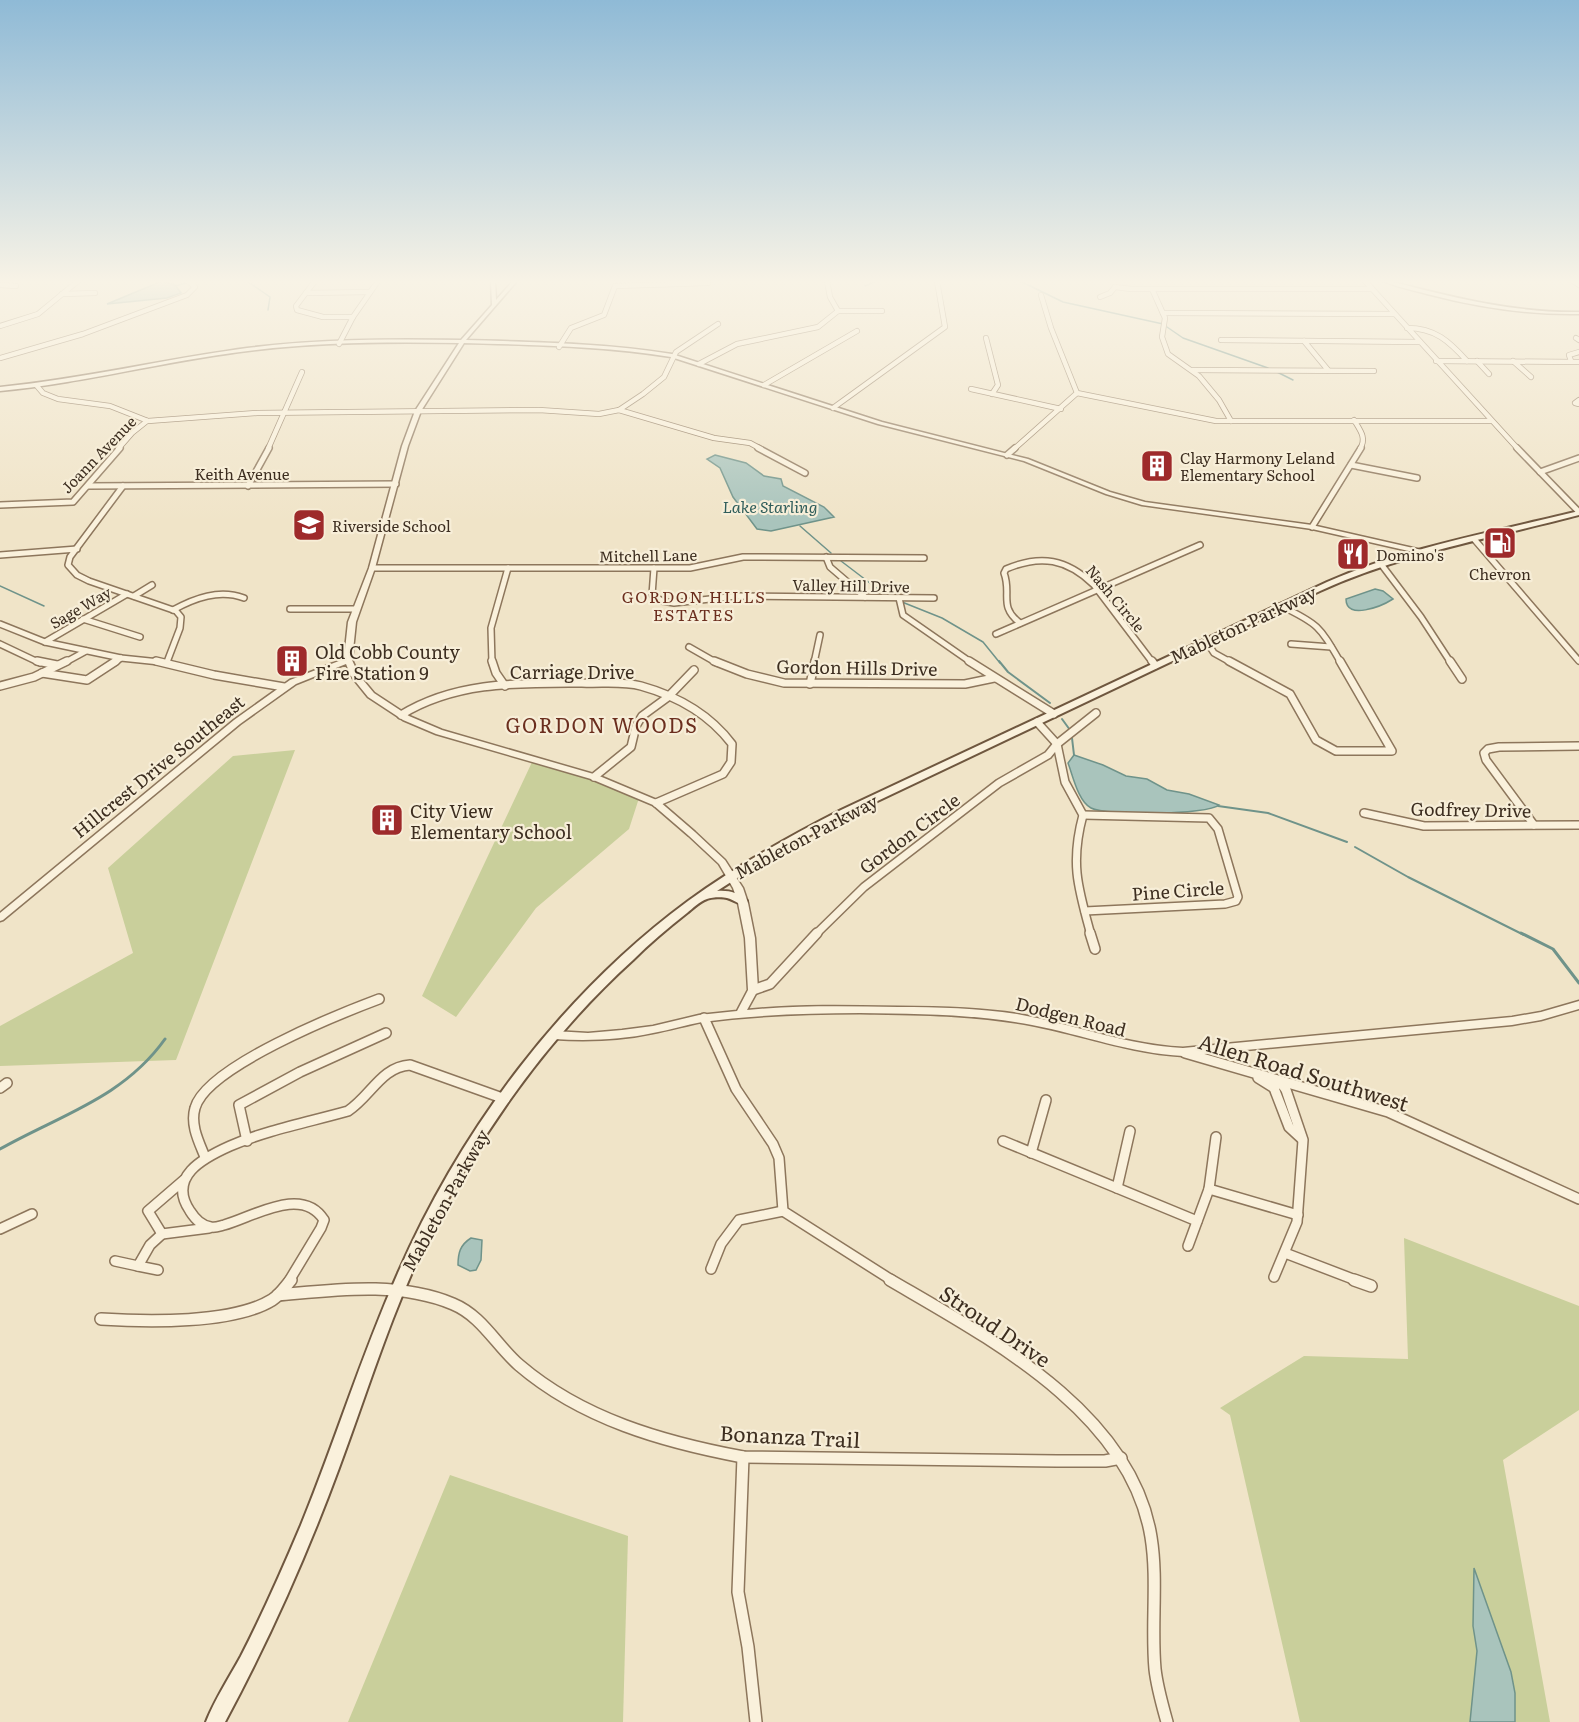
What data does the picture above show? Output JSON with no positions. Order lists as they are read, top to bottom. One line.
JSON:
{"streets":{"main road":["Mableton Parkway"],"street":["Joann Avenue","Keith Avenue","Mitchell Lane","Valley Hill Drive","Nash Circle","Sage Way","Gordon Hills Drive","Carriage Drive","Hillcrest Drive Southeast","Godfrey Drive","Gordon Circle","Pine Circle","Dodgen Road","Allen Road Southwest","Stroud Drive","Bonanza Trail"]},"crossings":[["Joann Avenue","Keith Avenue"],["Mitchell Lane","Valley Hill Drive"],["Nash Circle","Mableton Parkway"],["Mableton Parkway","Dodgen Road"],["Mableton Parkway","Bonanza Trail"],["Dodgen Road","Allen Road Southwest"],["Stroud Drive","Bonanza Trail"]],"districts":["GORDON HILLS ESTATES","GORDON WOODS"],"water":["Lake Starling"],"places":{"building":["Clay Harmony Leland Elementary School","Old Cobb County Fire Station 9","City View Elementary School"],"school or university":["Riverside School"],"fuel station":["Chevron"],"restaurant":["Domino's"]}}
